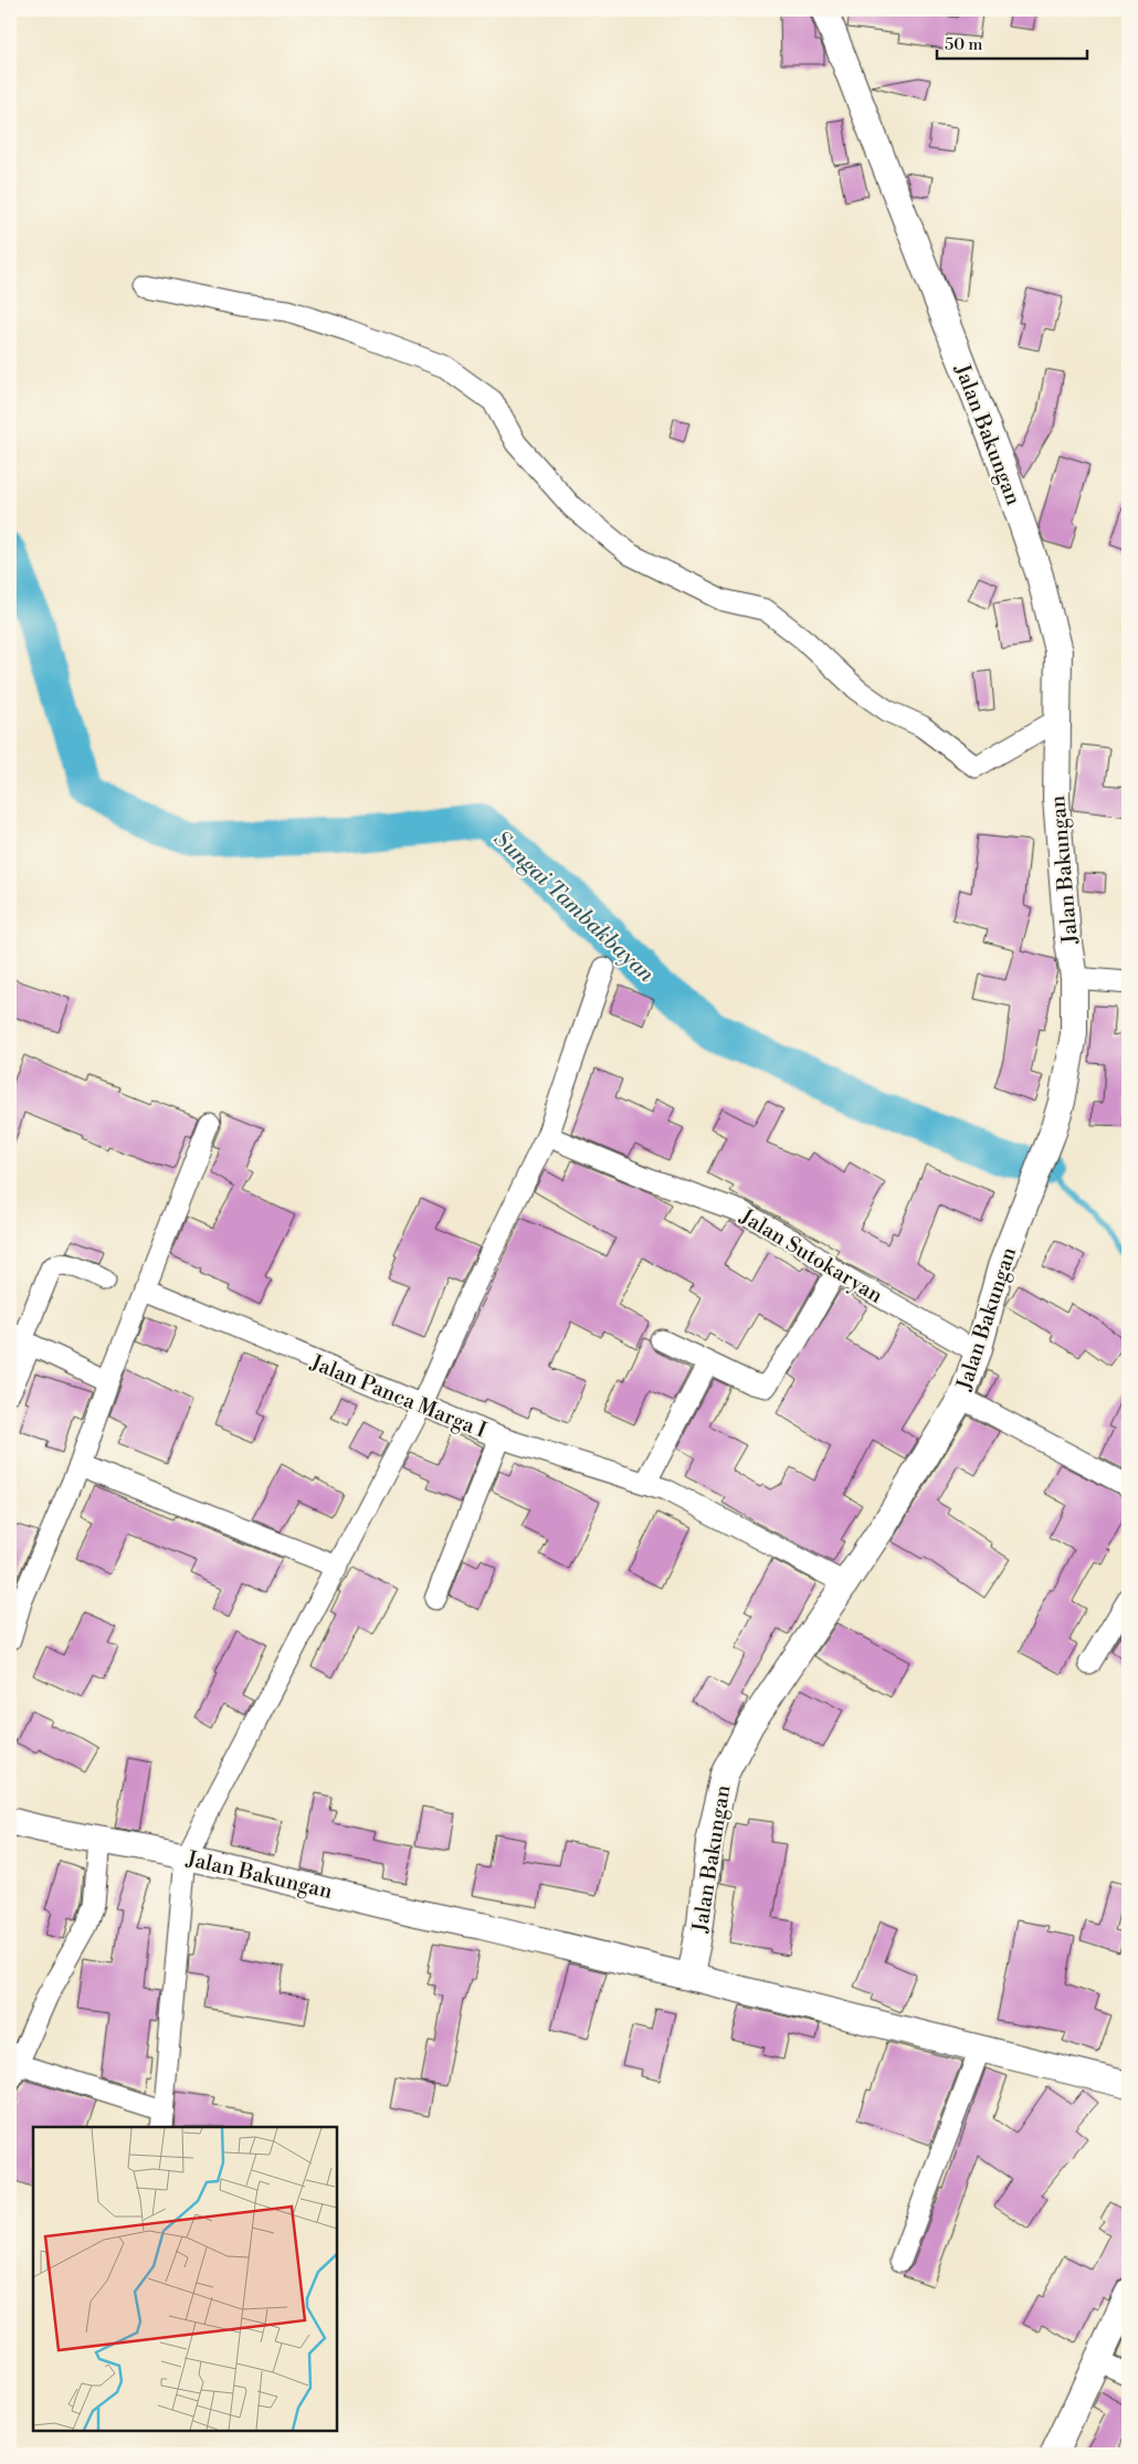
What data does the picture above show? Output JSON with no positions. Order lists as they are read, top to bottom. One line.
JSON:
{"streets":{"main road":["Jalan Bakungan"],"street":["Jalan Sutokaryan","Jalan Panca Marga I"]},"crossings":[["Jalan Bakungan","Jalan Sutokaryan"],["Jalan Bakungan","Jalan Panca Marga I"]],"water":["Sungai Tambakbayan"],"scale_bar":"50 m"}
